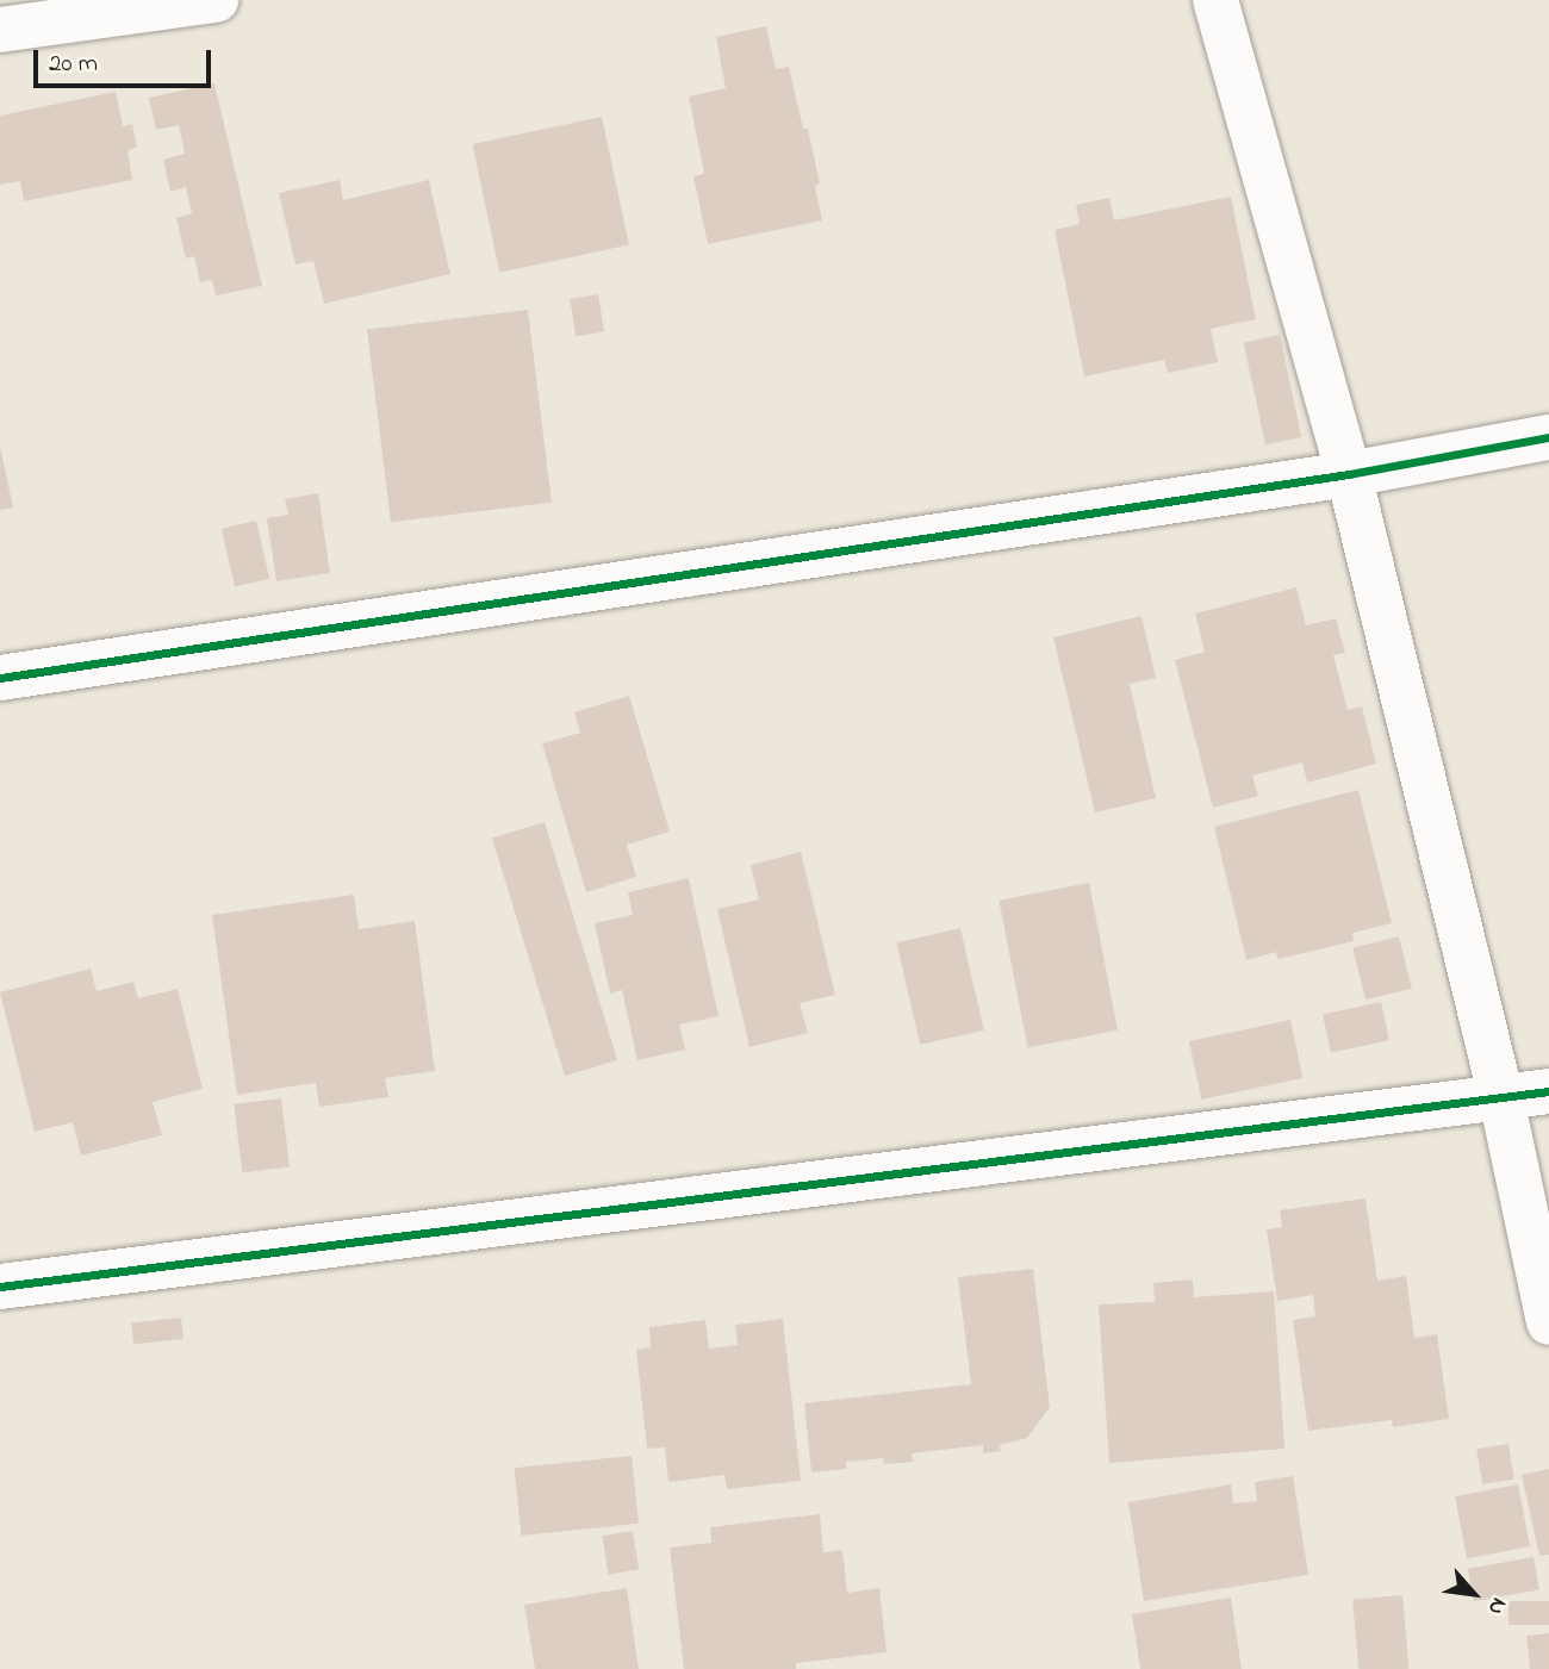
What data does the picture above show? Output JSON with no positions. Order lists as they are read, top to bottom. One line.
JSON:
{"scale_bar":"20 m","north":"bottom right"}
